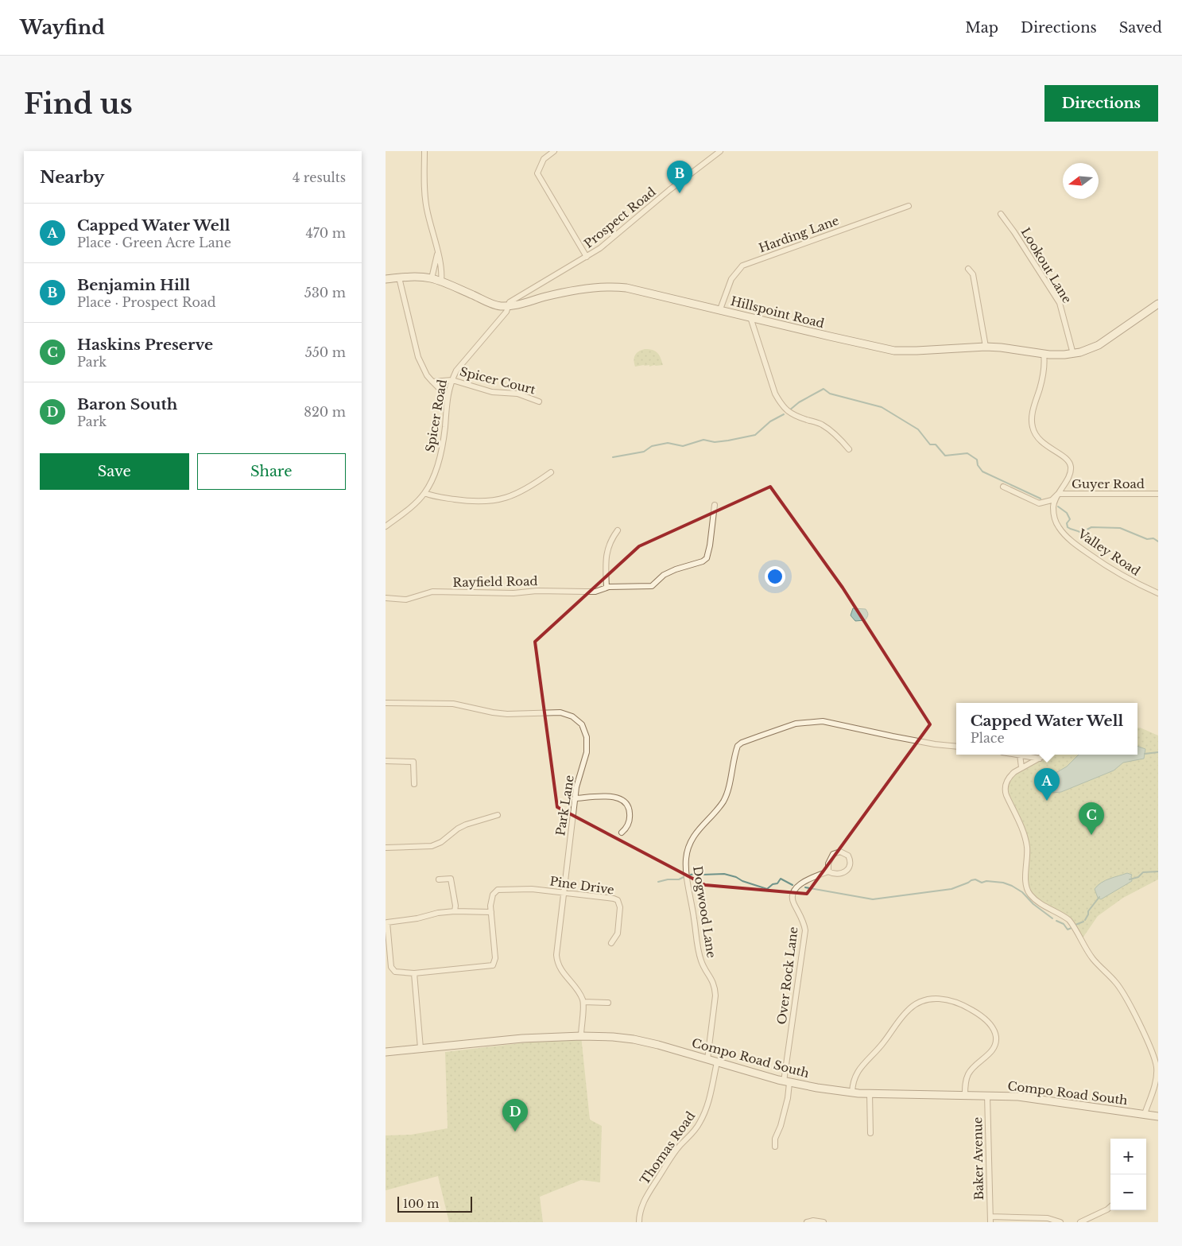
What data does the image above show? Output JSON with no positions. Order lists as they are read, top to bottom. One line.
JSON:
{"streets":{"street":["Prospect Road","Harding Lane","Lookout Lane","Hillspoint Road","Spicer Court","Spicer Road","Guyer Road","Valley Road","Rayfield Road","Park Lane","Pine Drive","Dogwood Lane","Over Rock Lane","Compo Road South","Thomas Road","Baker Avenue"]},"crossings":[["Prospect Road","Hillspoint Road"],["Prospect Road","Spicer Road"],["Harding Lane","Hillspoint Road"],["Lookout Lane","Hillspoint Road"],["Hillspoint Road","Spicer Road"],["Hillspoint Road","Valley Road"],["Spicer Court","Spicer Road"],["Guyer Road","Valley Road"],["Park Lane","Pine Drive"],["Dogwood Lane","Compo Road South"],["Over Rock Lane","Compo Road South"],["Compo Road South","Thomas Road"],["Compo Road South","Baker Avenue"]],"scale_bar":"100 m","north":"left","page":{"header":"Wayfind","nav":["Map","Directions","Saved"],"buttons":["Directions",["Save","Share"]],"title":"Find us","heading":["Nearby","4 results"],"pins":["B","A","C","D"],"list":[{"mark":"A","name":"Capped Water Well","note":"Place · Green Acre Lane","value":"470 m"},{"mark":"B","name":"Benjamin Hill","note":"Place · Prospect Road","value":"530 m"},{"mark":"C","name":"Haskins Preserve","note":"Park","value":"550 m"},{"mark":"D","name":"Baron South","note":"Park","value":"820 m"}],"popup":["Capped Water Well","Place"],"map_buttons":["+","−"],"scale":"100 m"}}
